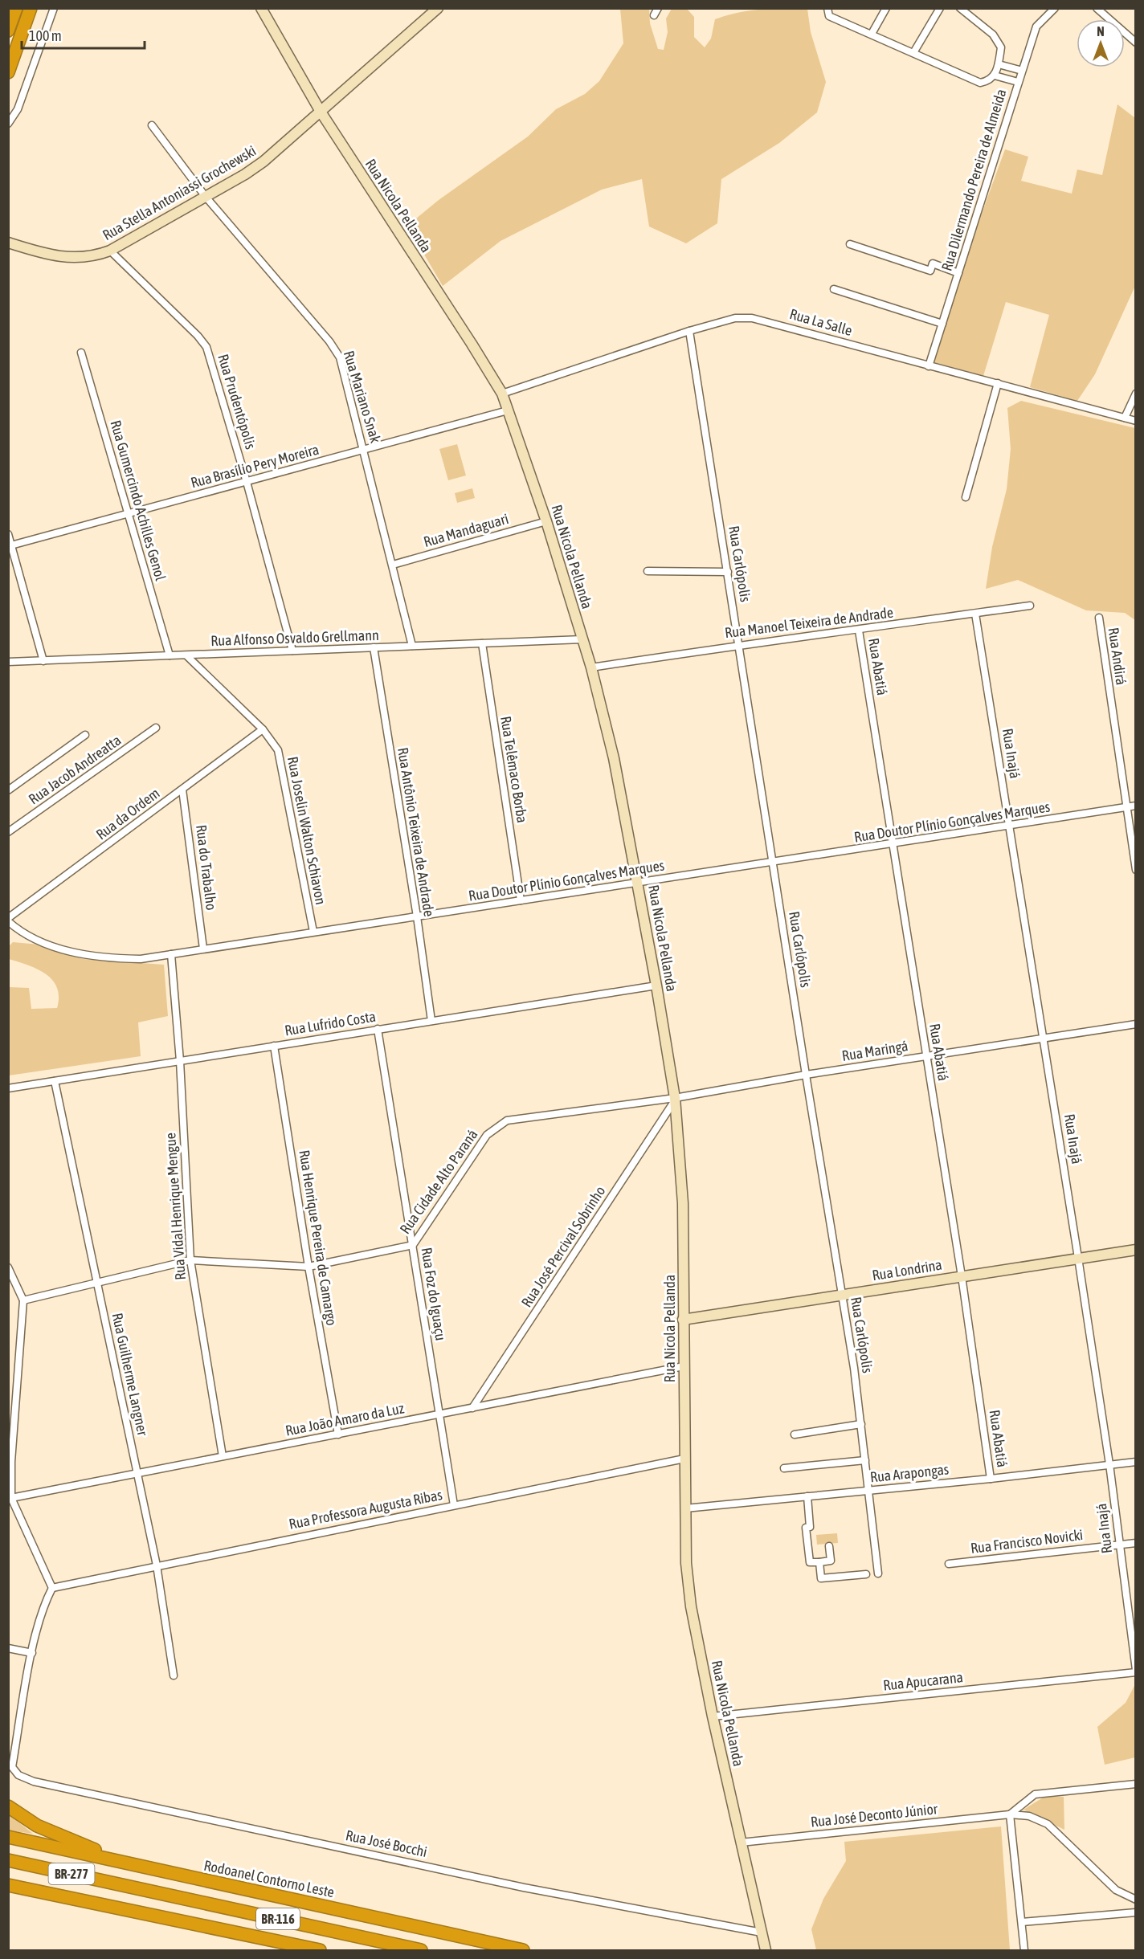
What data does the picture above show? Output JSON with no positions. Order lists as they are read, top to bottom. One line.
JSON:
{"streets":{"highway":["BR-277","Rodoanel Contorno Leste","BR-116"],"main road":["Rua Stella Antoniassi Grochewski","Rua Nicola Pellanda","Rua Londrina"],"street":["Rua Dilermando Pereira de Almeida","Rua La Salle","Rua Mariano Snak","Rua Prudentópolis","Rua Brasílio Pery Moreira","Rua Gumercindo Achilles Genol","Rua Mandaguari","Rua Carlópolis","Rua Manoel Teixeira de Andrade","Rua Alfonso Osvaldo Grellmann","Rua Andirá","Rua Abatiá","Rua Inajá","Rua Jacob Andreatta","Rua Telêmaco Borba","Rua da Ordem","Rua Doutor Plínio Gonçalves Marques","Rua Joselin Walton Schiavon","Rua Antônio Teixeira de Andrade","Rua do Trabalho","Rua Lufrido Costa","Rua Maringá","Rua Cidade Alto Paraná","Rua Vidal Henrique Mengue","Rua Henrique Pereira de Camargo","Rua José Percival Sobrinho","Rua Foz do Iguaçu","Rua Guilherme Langner","Rua João Amaro da Luz","Rua Arapongas","Rua Professora Augusta Ribas","Rua Francisco Novicki","Rua Apucarana","Rua José Deconto Júnior","Rua José Bocchi"]},"crossings":[["Rua Dilermando Pereira de Almeida","Rua La Salle"],["Rua Stella Antoniassi Grochewski","Rua Nicola Pellanda"],["Rua Stella Antoniassi Grochewski","Rua Mariano Snak"],["Rua Stella Antoniassi Grochewski","Rua Prudentópolis"],["Rua Nicola Pellanda","Rua La Salle"],["Rua Nicola Pellanda","Rua Brasílio Pery Moreira"],["Rua Nicola Pellanda","Rua Mandaguari"],["Rua Nicola Pellanda","Rua Manoel Teixeira de Andrade"],["Rua Nicola Pellanda","Rua Alfonso Osvaldo Grellmann"],["Rua Nicola Pellanda","Rua Doutor Plínio Gonçalves Marques"],["Rua Nicola Pellanda","Rua Lufrido Costa"],["Rua Nicola Pellanda","Rua Maringá"],["Rua Nicola Pellanda","Rua Cidade Alto Paraná"],["Rua Nicola Pellanda","Rua José Percival Sobrinho"],["Rua Nicola Pellanda","Rua Londrina"],["Rua Nicola Pellanda","Rua João Amaro da Luz"],["Rua Nicola Pellanda","Rua Arapongas"],["Rua Nicola Pellanda","Rua Professora Augusta Ribas"],["Rua Nicola Pellanda","Rua Apucarana"],["Rua Nicola Pellanda","Rua José Deconto Júnior"],["Rua Nicola Pellanda","Rua José Bocchi"],["Rua La Salle","Rua Carlópolis"],["Rua Mariano Snak","Rua Brasílio Pery Moreira"],["Rua Mariano Snak","Rua Mandaguari"],["Rua Mariano Snak","Rua Alfonso Osvaldo Grellmann"],["Rua Prudentópolis","Rua Brasílio Pery Moreira"],["Rua Prudentópolis","Rua Alfonso Osvaldo Grellmann"],["Rua Brasílio Pery Moreira","Rua Gumercindo Achilles Genol"],["Rua Gumercindo Achilles Genol","Rua Alfonso Osvaldo Grellmann"],["Rua Carlópolis","Rua Manoel Teixeira de Andrade"],["Rua Carlópolis","Rua Doutor Plínio Gonçalves Marques"],["Rua Carlópolis","Rua Maringá"],["Rua Carlópolis","Rua Londrina"],["Rua Carlópolis","Rua Arapongas"],["Rua Manoel Teixeira de Andrade","Rua Abatiá"],["Rua Manoel Teixeira de Andrade","Rua Inajá"],["Rua Alfonso Osvaldo Grellmann","Rua Telêmaco Borba"],["Rua Alfonso Osvaldo Grellmann","Rua Joselin Walton Schiavon"],["Rua Alfonso Osvaldo Grellmann","Rua Antônio Teixeira de Andrade"],["Rua Andirá","Rua Doutor Plínio Gonçalves Marques"],["Rua Abatiá","Rua Doutor Plínio Gonçalves Marques"],["Rua Abatiá","Rua Maringá"],["Rua Abatiá","Rua Londrina"],["Rua Abatiá","Rua Arapongas"],["Rua Inajá","Rua Doutor Plínio Gonçalves Marques"],["Rua Inajá","Rua Maringá"],["Rua Inajá","Rua Londrina"],["Rua Inajá","Rua Arapongas"],["Rua Inajá","Rua Francisco Novicki"],["Rua Inajá","Rua Apucarana"],["Rua Telêmaco Borba","Rua Doutor Plínio Gonçalves Marques"],["Rua da Ordem","Rua Doutor Plínio Gonçalves Marques"],["Rua da Ordem","Rua Joselin Walton Schiavon"],["Rua da Ordem","Rua do Trabalho"],["Rua Doutor Plínio Gonçalves Marques","Rua Joselin Walton Schiavon"],["Rua Doutor Plínio Gonçalves Marques","Rua Antônio Teixeira de Andrade"],["Rua Doutor Plínio Gonçalves Marques","Rua do Trabalho"],["Rua Doutor Plínio Gonçalves Marques","Rua Vidal Henrique Mengue"],["Rua Antônio Teixeira de Andrade","Rua Lufrido Costa"],["Rua Lufrido Costa","Rua Vidal Henrique Mengue"],["Rua Lufrido Costa","Rua Henrique Pereira de Camargo"],["Rua Lufrido Costa","Rua Foz do Iguaçu"],["Rua Lufrido Costa","Rua Guilherme Langner"],["Rua Maringá","Rua Cidade Alto Paraná"],["Rua Maringá","Rua José Percival Sobrinho"],["Rua Cidade Alto Paraná","Rua Vidal Henrique Mengue"],["Rua Cidade Alto Paraná","Rua Henrique Pereira de Camargo"],["Rua Cidade Alto Paraná","Rua José Percival Sobrinho"],["Rua Cidade Alto Paraná","Rua Foz do Iguaçu"],["Rua Cidade Alto Paraná","Rua Guilherme Langner"],["Rua Vidal Henrique Mengue","Rua João Amaro da Luz"],["Rua Henrique Pereira de Camargo","Rua João Amaro da Luz"],["Rua José Percival Sobrinho","Rua João Amaro da Luz"],["Rua Foz do Iguaçu","Rua João Amaro da Luz"],["Rua Foz do Iguaçu","Rua Professora Augusta Ribas"],["Rua Guilherme Langner","Rua João Amaro da Luz"],["Rua Guilherme Langner","Rua Professora Augusta Ribas"],["BR-277","BR-116"]],"scale_bar":"100 m","north":"top"}
